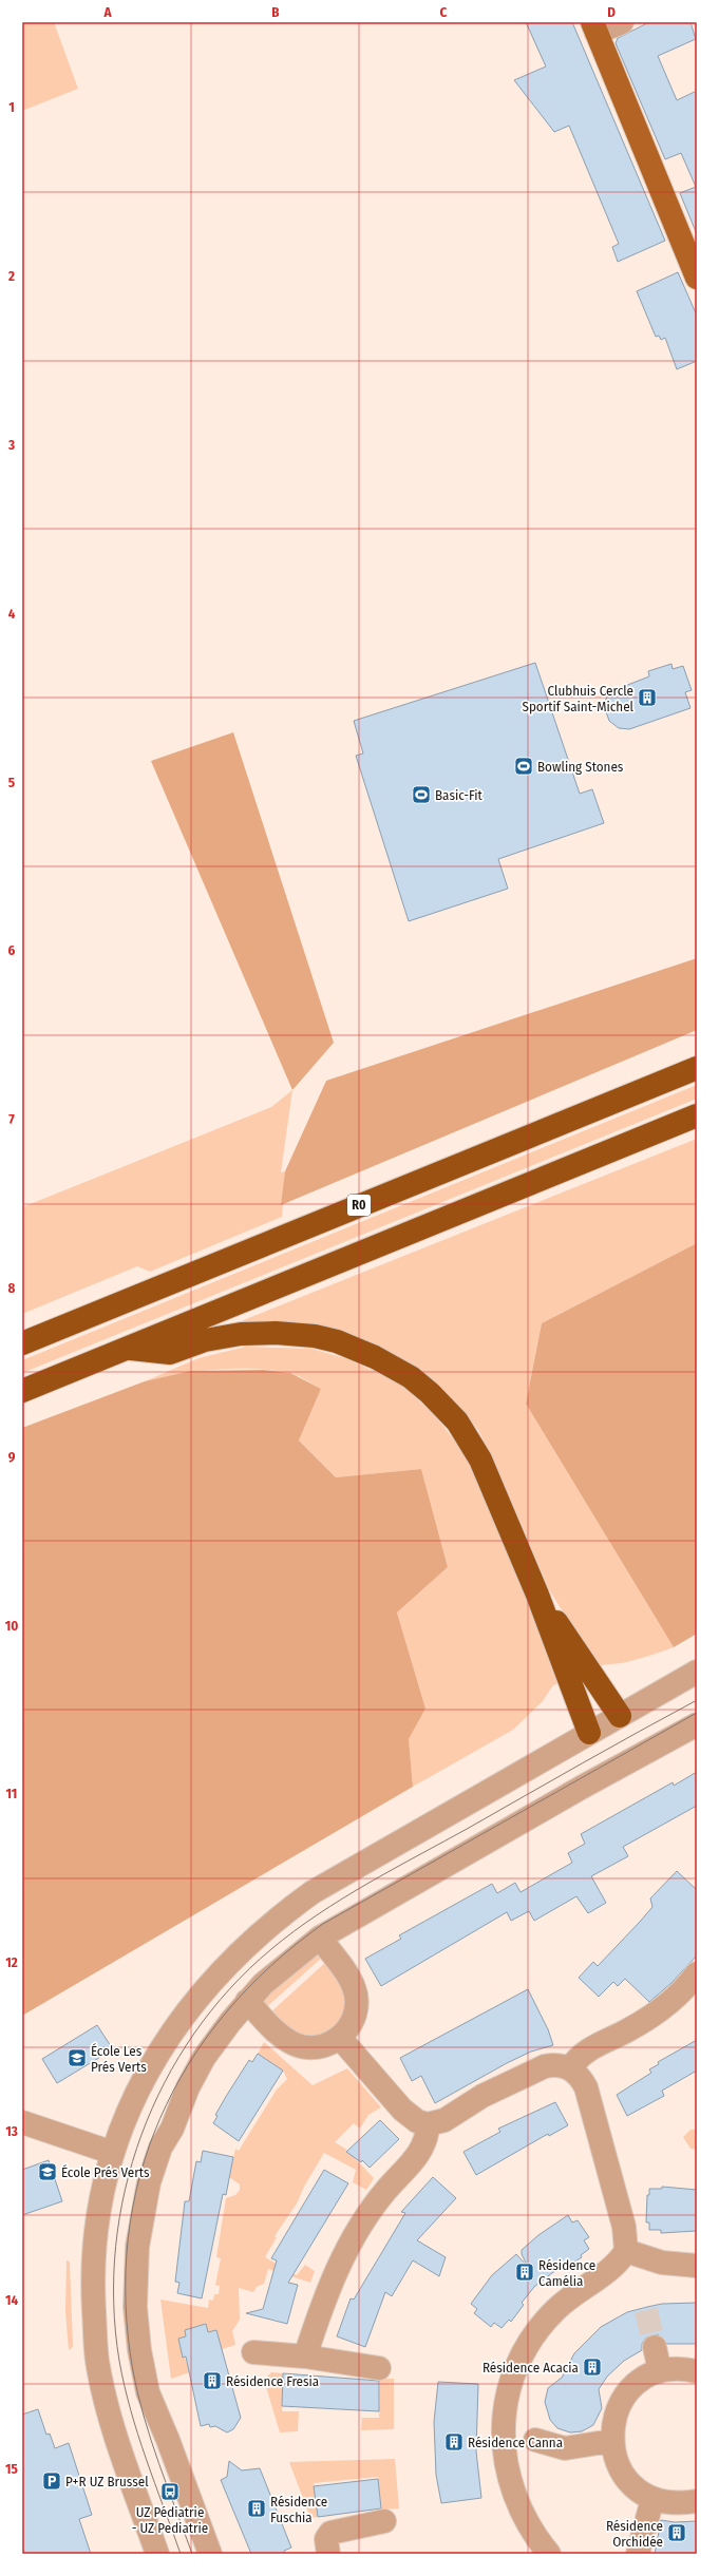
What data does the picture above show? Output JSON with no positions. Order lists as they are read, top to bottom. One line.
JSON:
{"streets":{"highway":["R0"]},"places":{"building":["Clubhuis Cercle Sportif Saint-Michel","Résidence Camélia","Résidence Acacia","Résidence Fresia","Résidence Canna","Résidence Fuschia","Résidence Orchidée"],"sports":["Bowling Stones","Basic-Fit"],"school or university":["École Les Prés Verts","École Prés Verts"],"parking":["P+R UZ Brussel"],"bus stop":["UZ Pédiatrie - UZ Pediatrie"]},"grid":{"columns":["A","B","C","D"],"rows":["1","2","3","4","5","6","7","8","9","10","11","12","13","14","15"]}}
